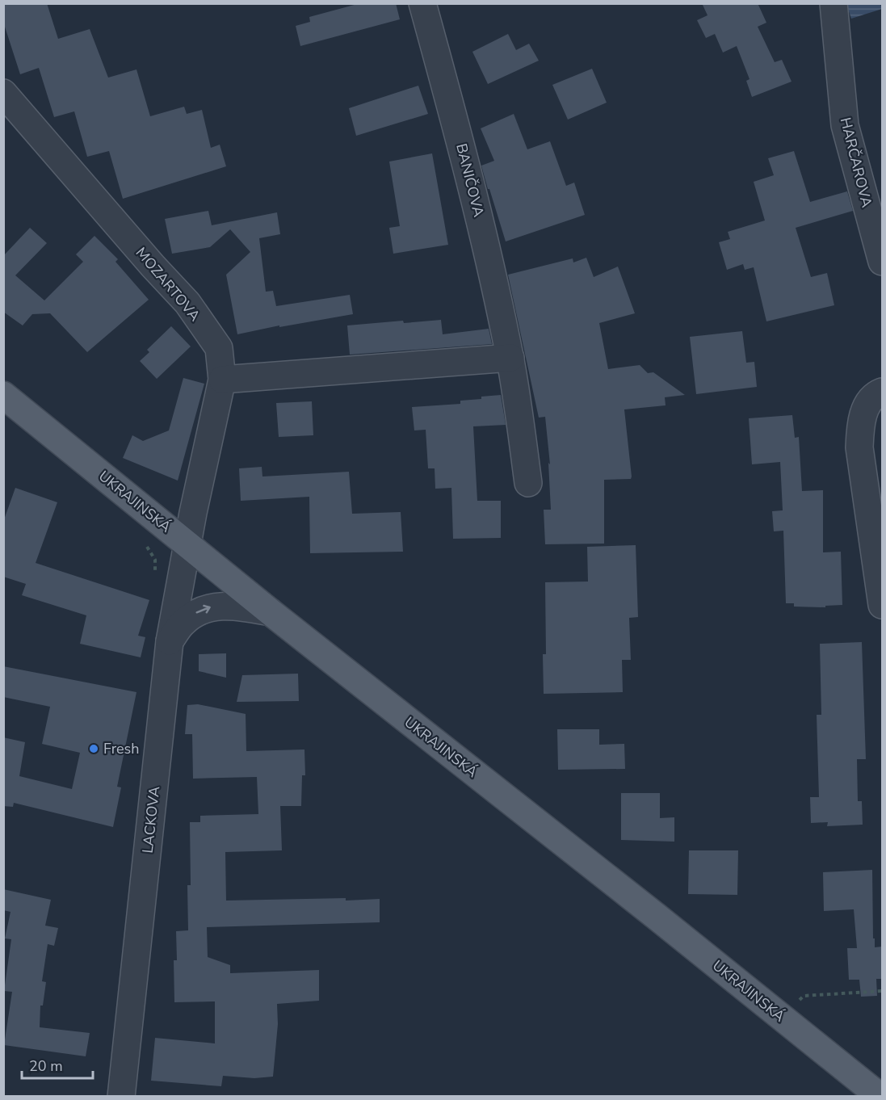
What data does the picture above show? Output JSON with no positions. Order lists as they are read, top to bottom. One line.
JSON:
{"streets":{"main road":["UKRAJINSKÁ"],"street":["HARČAROVA","BANIČOVA","MOZARTOVA","LACKOVA"]},"crossings":[["MOZARTOVA","UKRAJINSKÁ"],["MOZARTOVA","LACKOVA"],["UKRAJINSKÁ","LACKOVA"]],"places":["Fresh"],"scale_bar":"20 m"}
